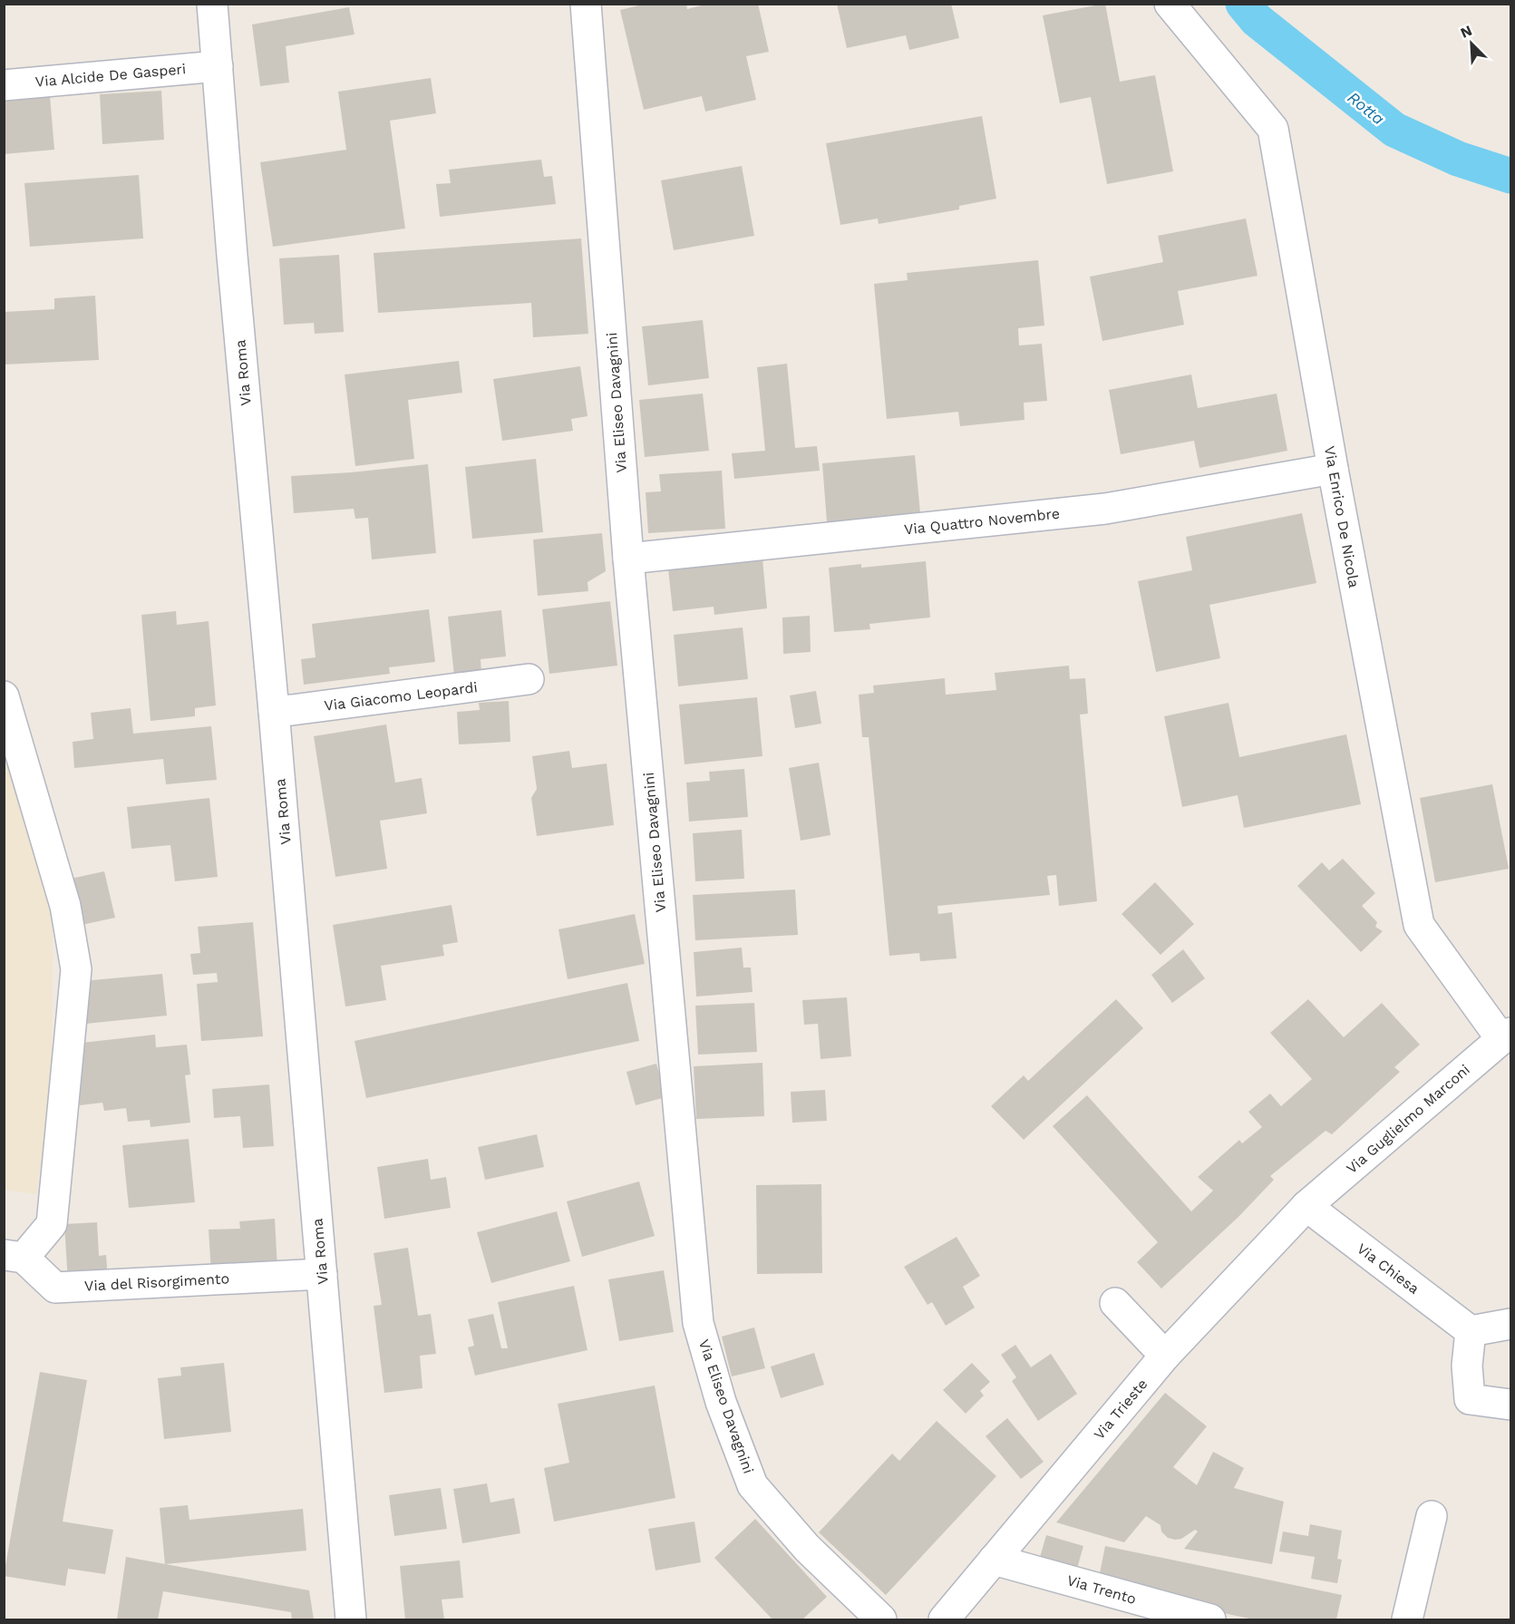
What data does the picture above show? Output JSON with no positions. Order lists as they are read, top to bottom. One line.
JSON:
{"streets":{"street":["Via Alcide De Gasperi","Via Roma","Via Eliseo Davagnini","Via Enrico De Nicola","Via Quattro Novembre","Via Giacomo Leopardi","Via Guglielmo Marconi","Via Chiesa","Via del Risorgimento","Via Trieste","Via Trento"]},"crossings":[["Via Alcide De Gasperi","Via Roma"],["Via Roma","Via Giacomo Leopardi"],["Via Roma","Via del Risorgimento"],["Via Eliseo Davagnini","Via Quattro Novembre"],["Via Enrico De Nicola","Via Quattro Novembre"],["Via Enrico De Nicola","Via Guglielmo Marconi"],["Via Guglielmo Marconi","Via Chiesa"],["Via Guglielmo Marconi","Via Trieste"],["Via Chiesa","Via Trieste"],["Via Trieste","Via Trento"]],"water":["Rotta"],"north":"top left"}
